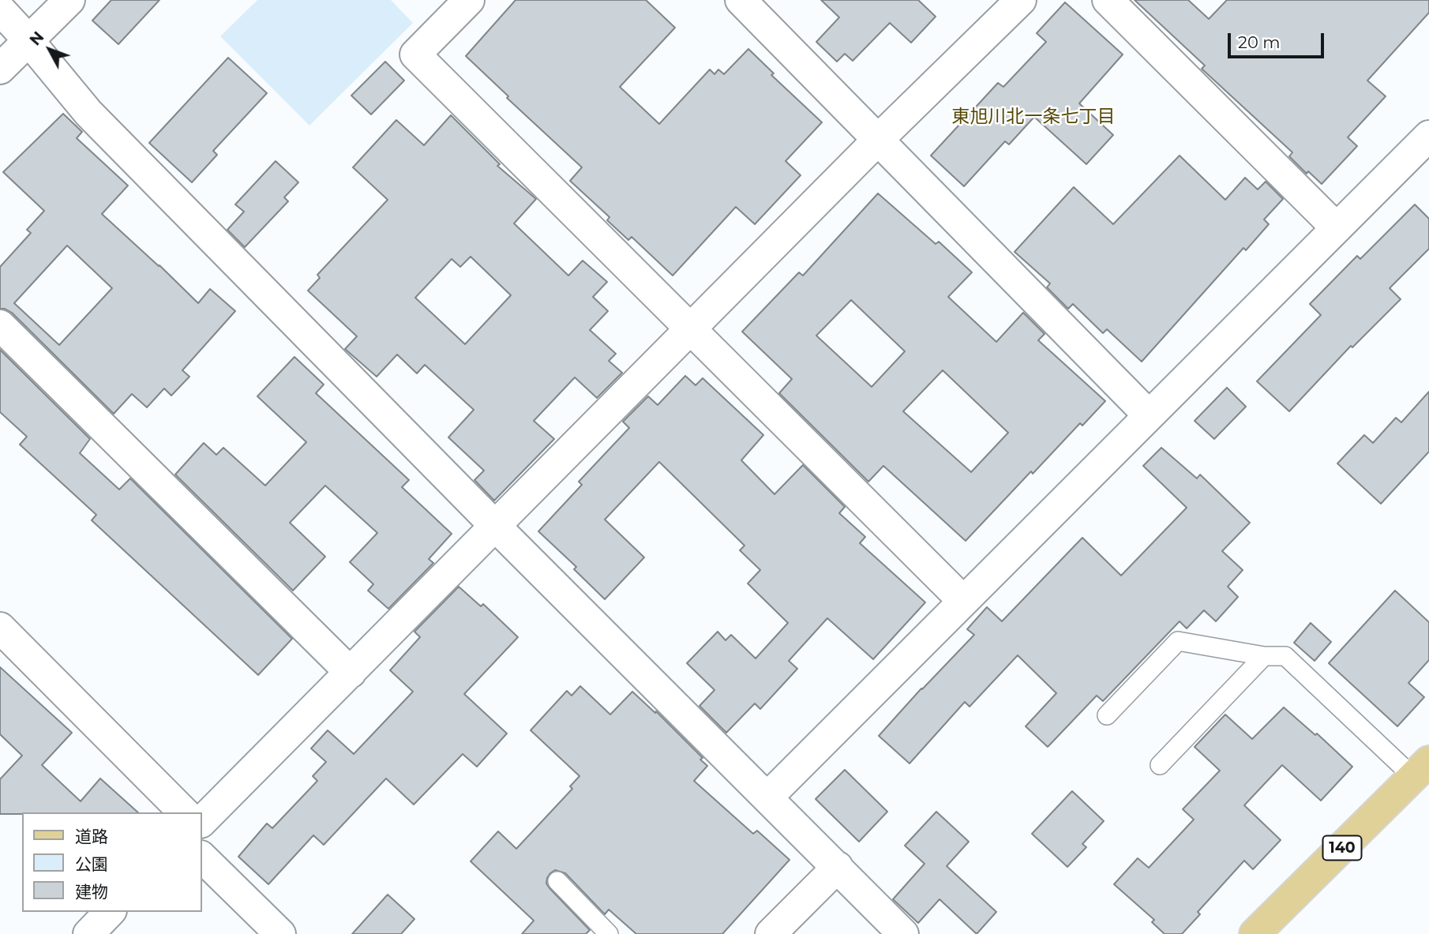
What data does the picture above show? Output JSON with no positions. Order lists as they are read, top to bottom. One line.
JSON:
{"streets":{"main road":["140"]},"districts":["東旭川北一条七丁目"],"legend":["道路","公園","建物"],"scale_bar":"20 m","north":"top left"}
